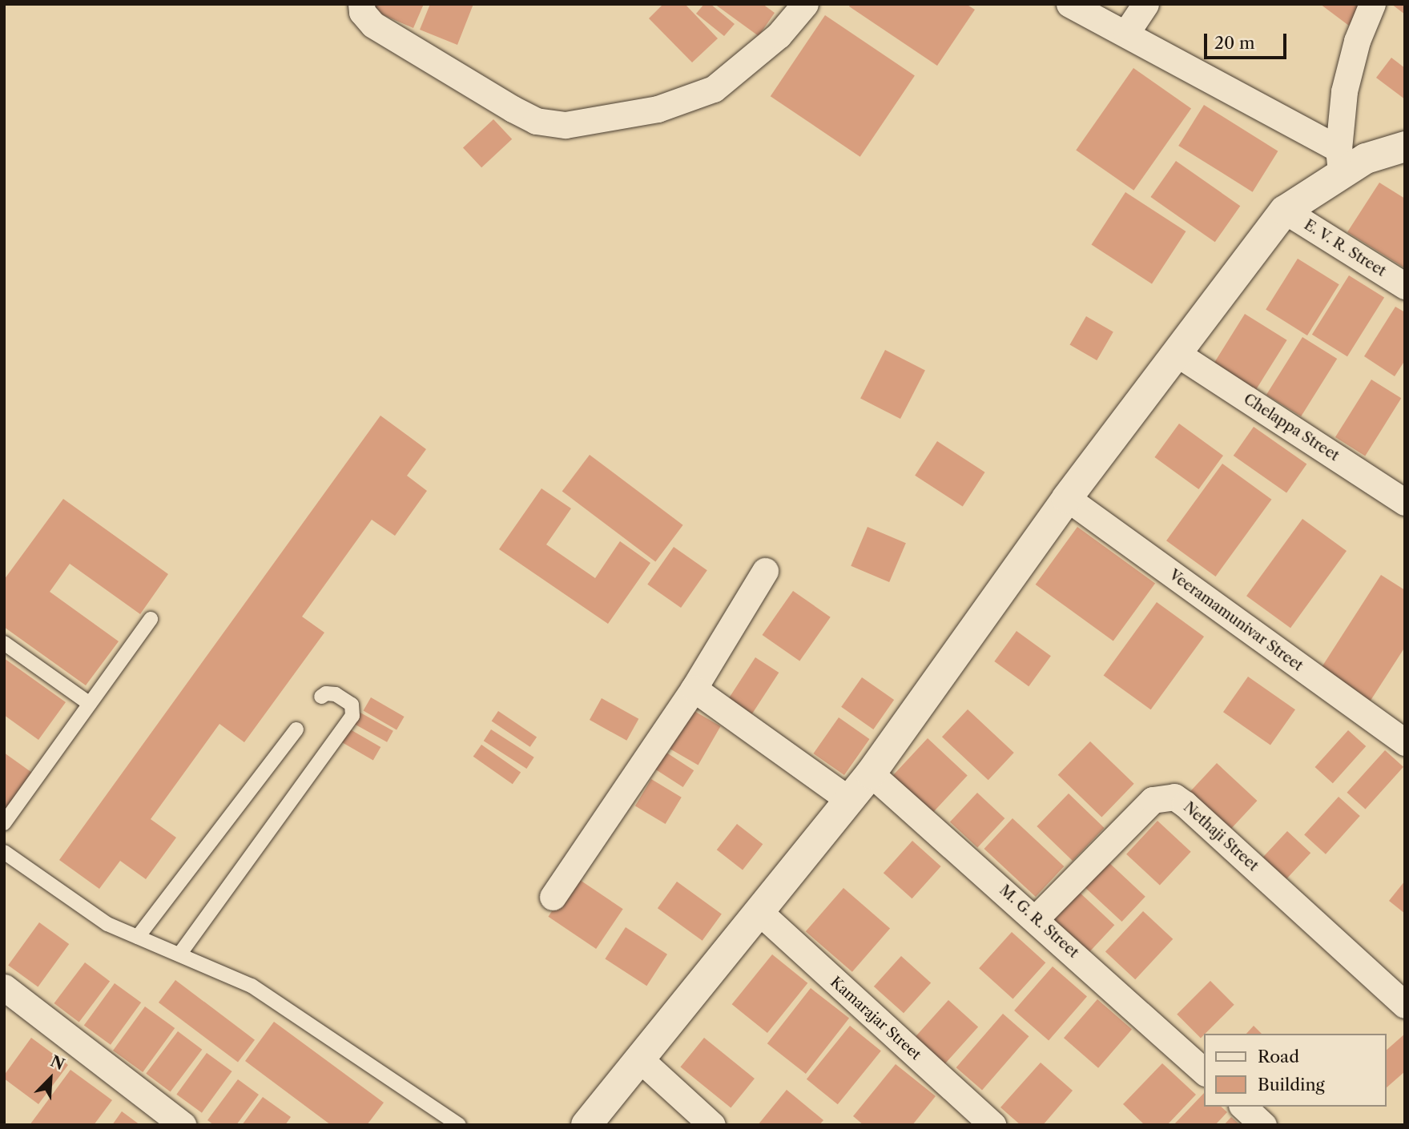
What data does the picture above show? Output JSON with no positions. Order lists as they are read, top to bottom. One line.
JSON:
{"streets":{"street":["E. V. R. Street","Chelappa Street","Veeramamunivar Street","Nethaji Street","M. G. R. Street","Kamarajar Street"]},"crossings":[["Nethaji Street","M. G. R. Street"]],"legend":["Road","Building"],"scale_bar":"20 m","north":"top right"}
